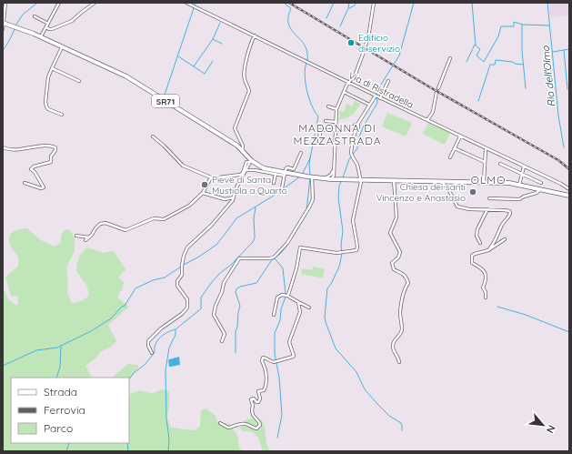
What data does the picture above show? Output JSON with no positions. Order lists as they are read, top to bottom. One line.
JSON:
{"streets":{"main road":["SR71"],"street":["Via di Ristradella"]},"districts":["MADONNA DI MEZZASTRADA","OLMO"],"water":["Rio dell'Olmo"],"places":["Edificio di servizio","Pieve di Santa Mustiola a Quarto","Chiesa dei santi Vincenzo e Anastasio"],"legend":["Strada","Ferrovia","Parco"],"north":"bottom right"}
